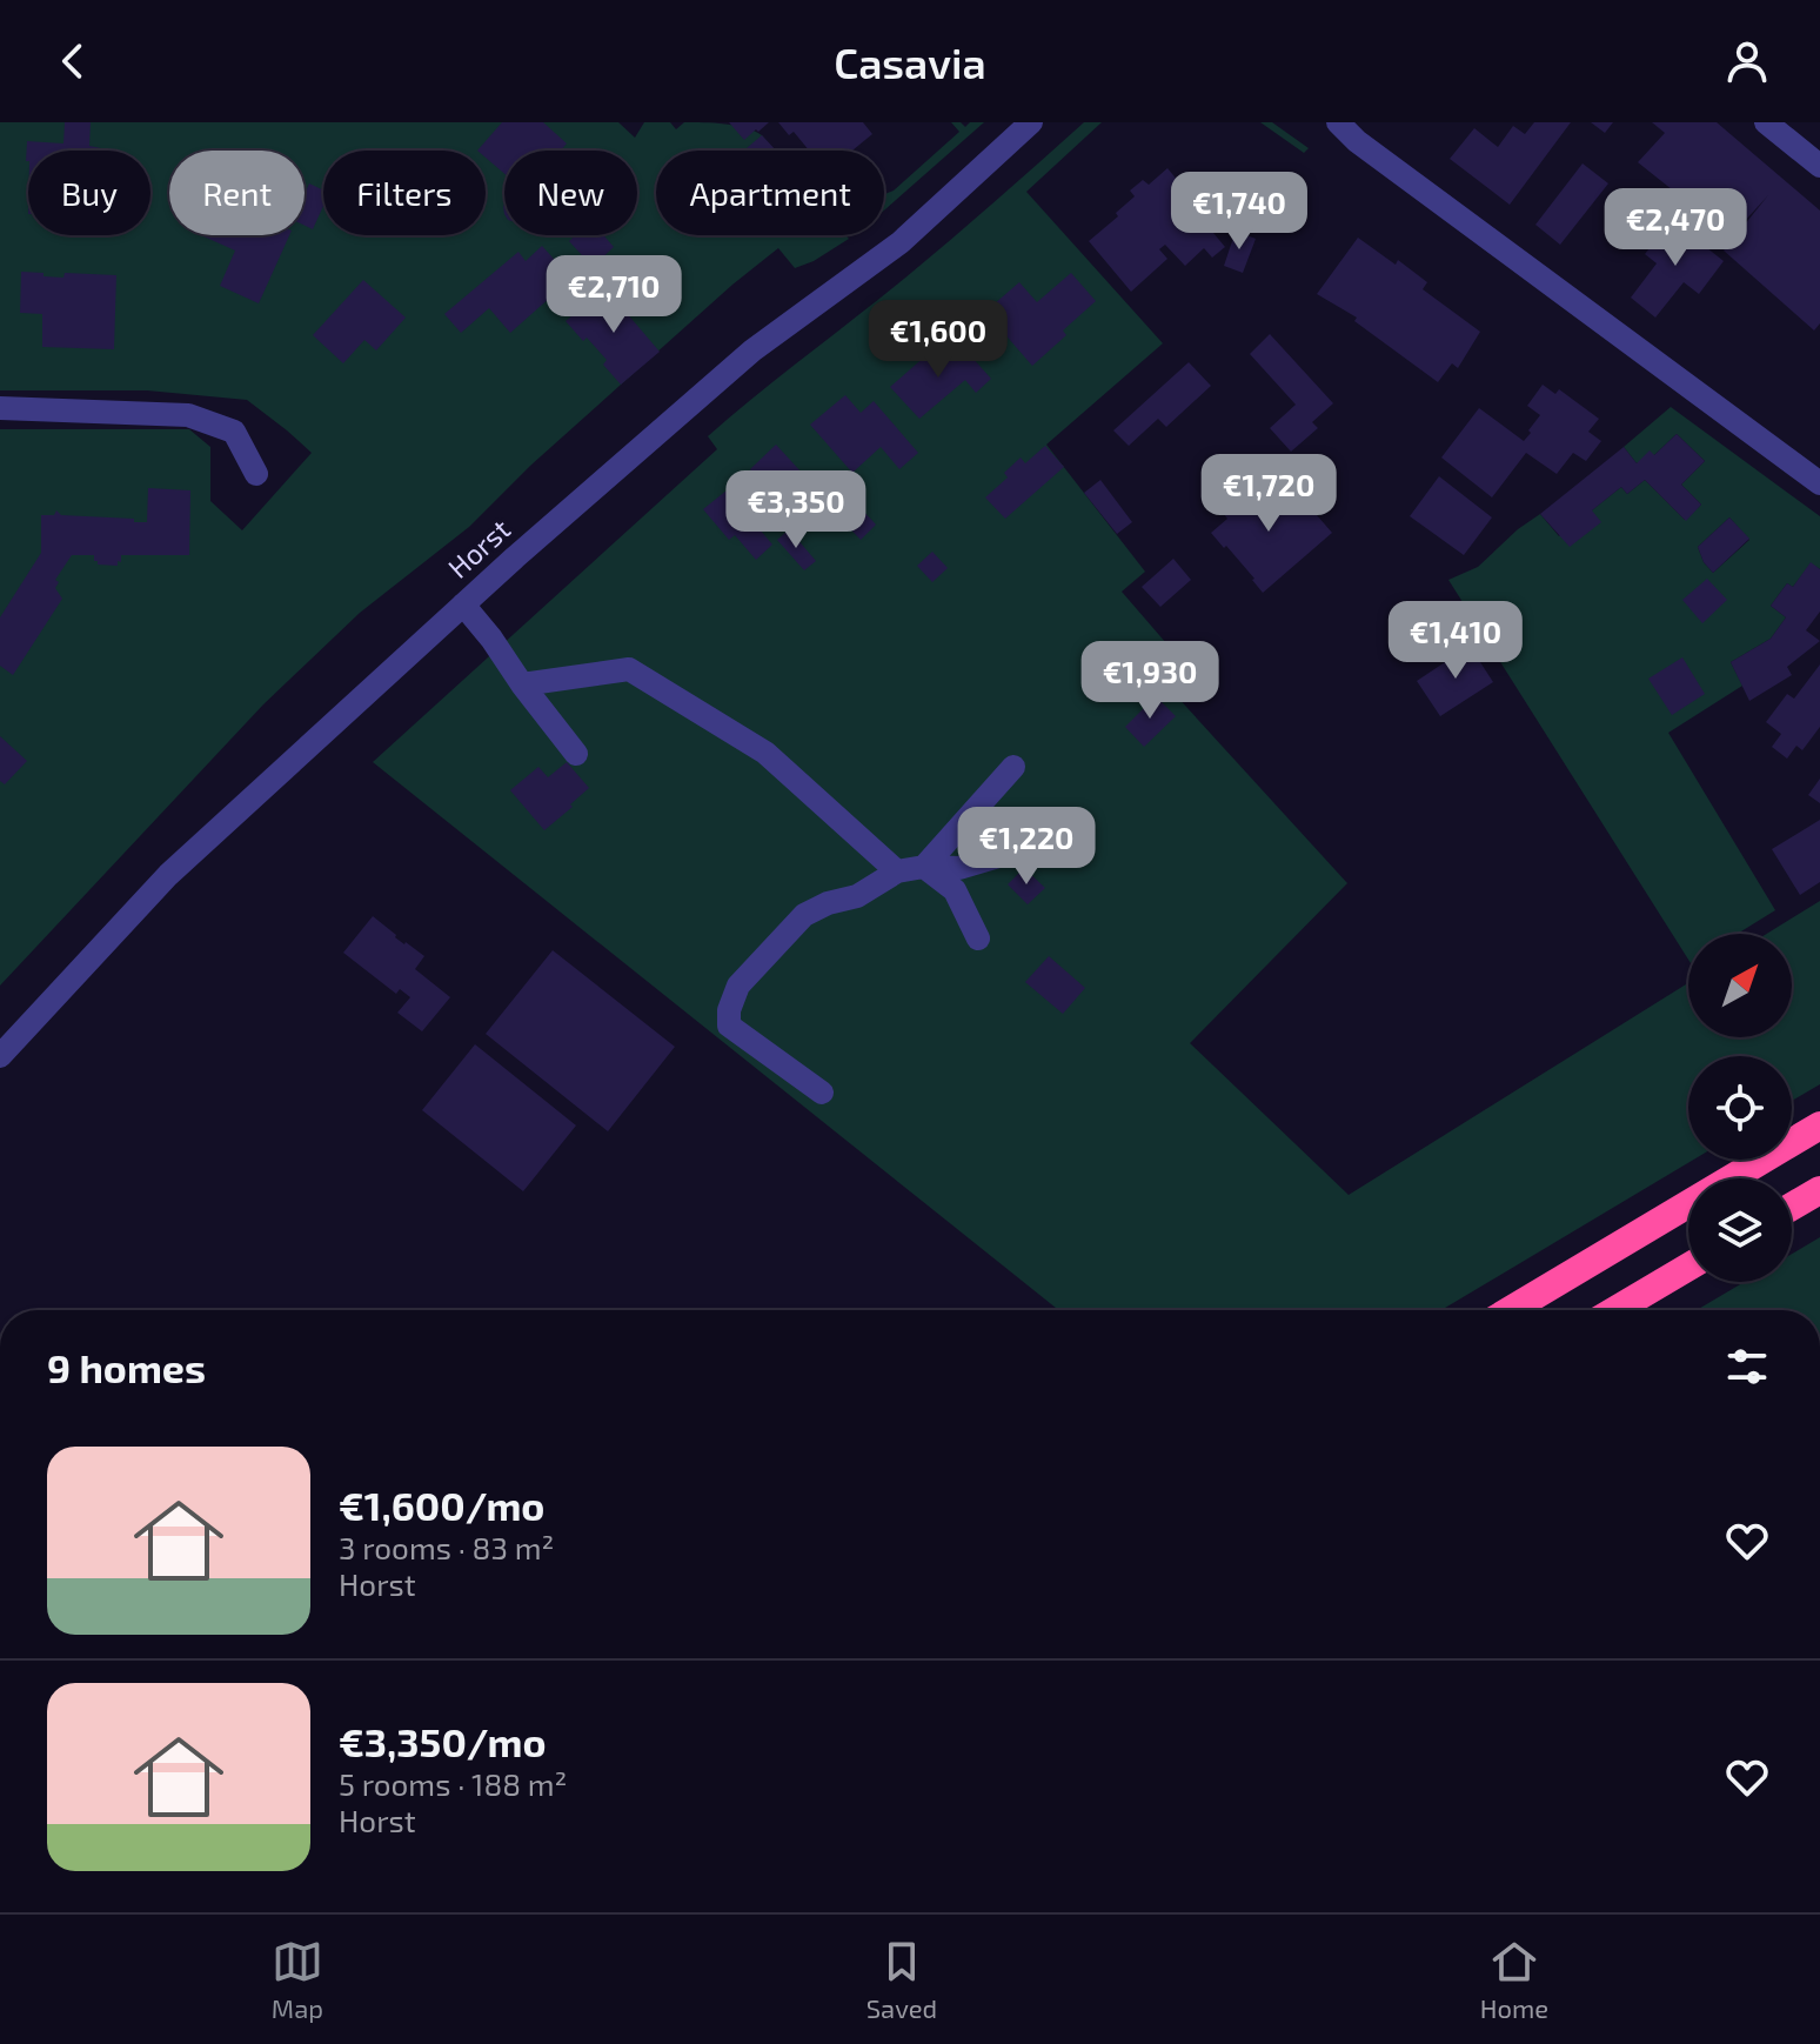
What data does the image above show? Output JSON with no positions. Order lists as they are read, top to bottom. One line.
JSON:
{"streets":{"street":["Horst"]},"north":"top right","page":{"header":"Casavia","chip":["Buy","Rent","Filters","New","Apartment"],"price":["€1,740","€2,470","€2,710","€1,600","€1,720","€3,350","€1,410","€1,930","€1,220"],"heading":"9 homes","list":[{"name":"€1,600/mo","note":"3 rooms · 83 m² · Horst"},{"name":"€3,350/mo","note":"5 rooms · 188 m² · Horst"}],"tabs":["Map","Saved","Home"]}}
